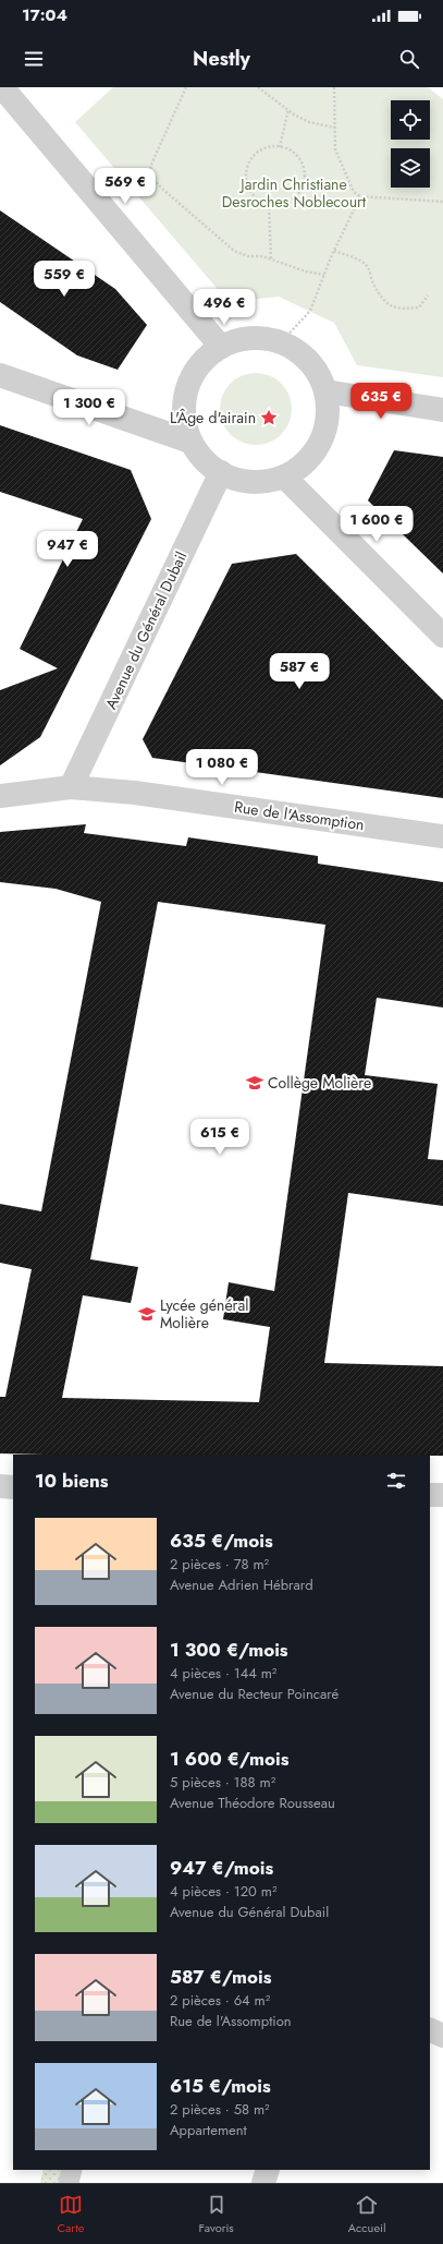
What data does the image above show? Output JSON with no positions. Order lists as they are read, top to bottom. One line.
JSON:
{"streets":{"street":["Avenue du Général Dubail","Rue de l'Assomption"]},"crossings":[["Avenue du Général Dubail","Rue de l'Assomption"]],"parks":["Jardin Christiane Desroches Noblecourt"],"places":{"place":["L'Âge d'airain"],"school or university":["Collège Molière","Lycée général Molière"]},"page":{"status":"17:04","header":"Nestly","price":["569 €","559 €","496 €","635 €","1 300 €","1 600 €","947 €","587 €","1 080 €","615 €"],"heading":"10 biens","list":[{"name":"635 €/mois","note":"2 pièces · 78 m² · Avenue Adrien Hébrard"},{"name":"1 300 €/mois","note":"4 pièces · 144 m² · Avenue du Recteur Poincaré"},{"name":"1 600 €/mois","note":"5 pièces · 188 m² · Avenue Théodore Rousseau"},{"name":"947 €/mois","note":"4 pièces · 120 m² · Avenue du Général Dubail"},{"name":"587 €/mois","note":"2 pièces · 64 m² · Rue de l'Assomption"},{"name":"615 €/mois","note":"2 pièces · 58 m² · Appartement"}],"tabs":["Carte","Favoris","Accueil"]}}
